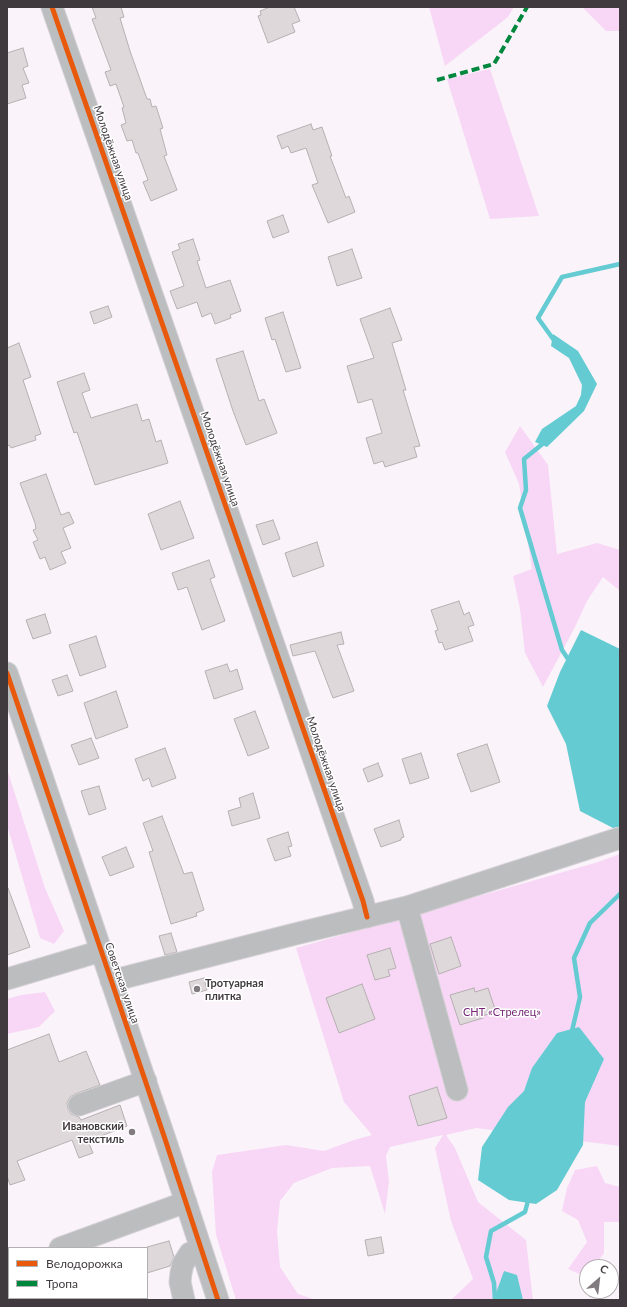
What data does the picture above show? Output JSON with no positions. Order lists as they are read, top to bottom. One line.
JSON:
{"streets":{"street":["Молодёжная улица","Советская улица"]},"parks":["СНТ «Стрелец»"],"places":["Тротуарная плитка","Ивановский текстиль"],"legend":["Велодорожка","Тропа"],"north":"top right"}
